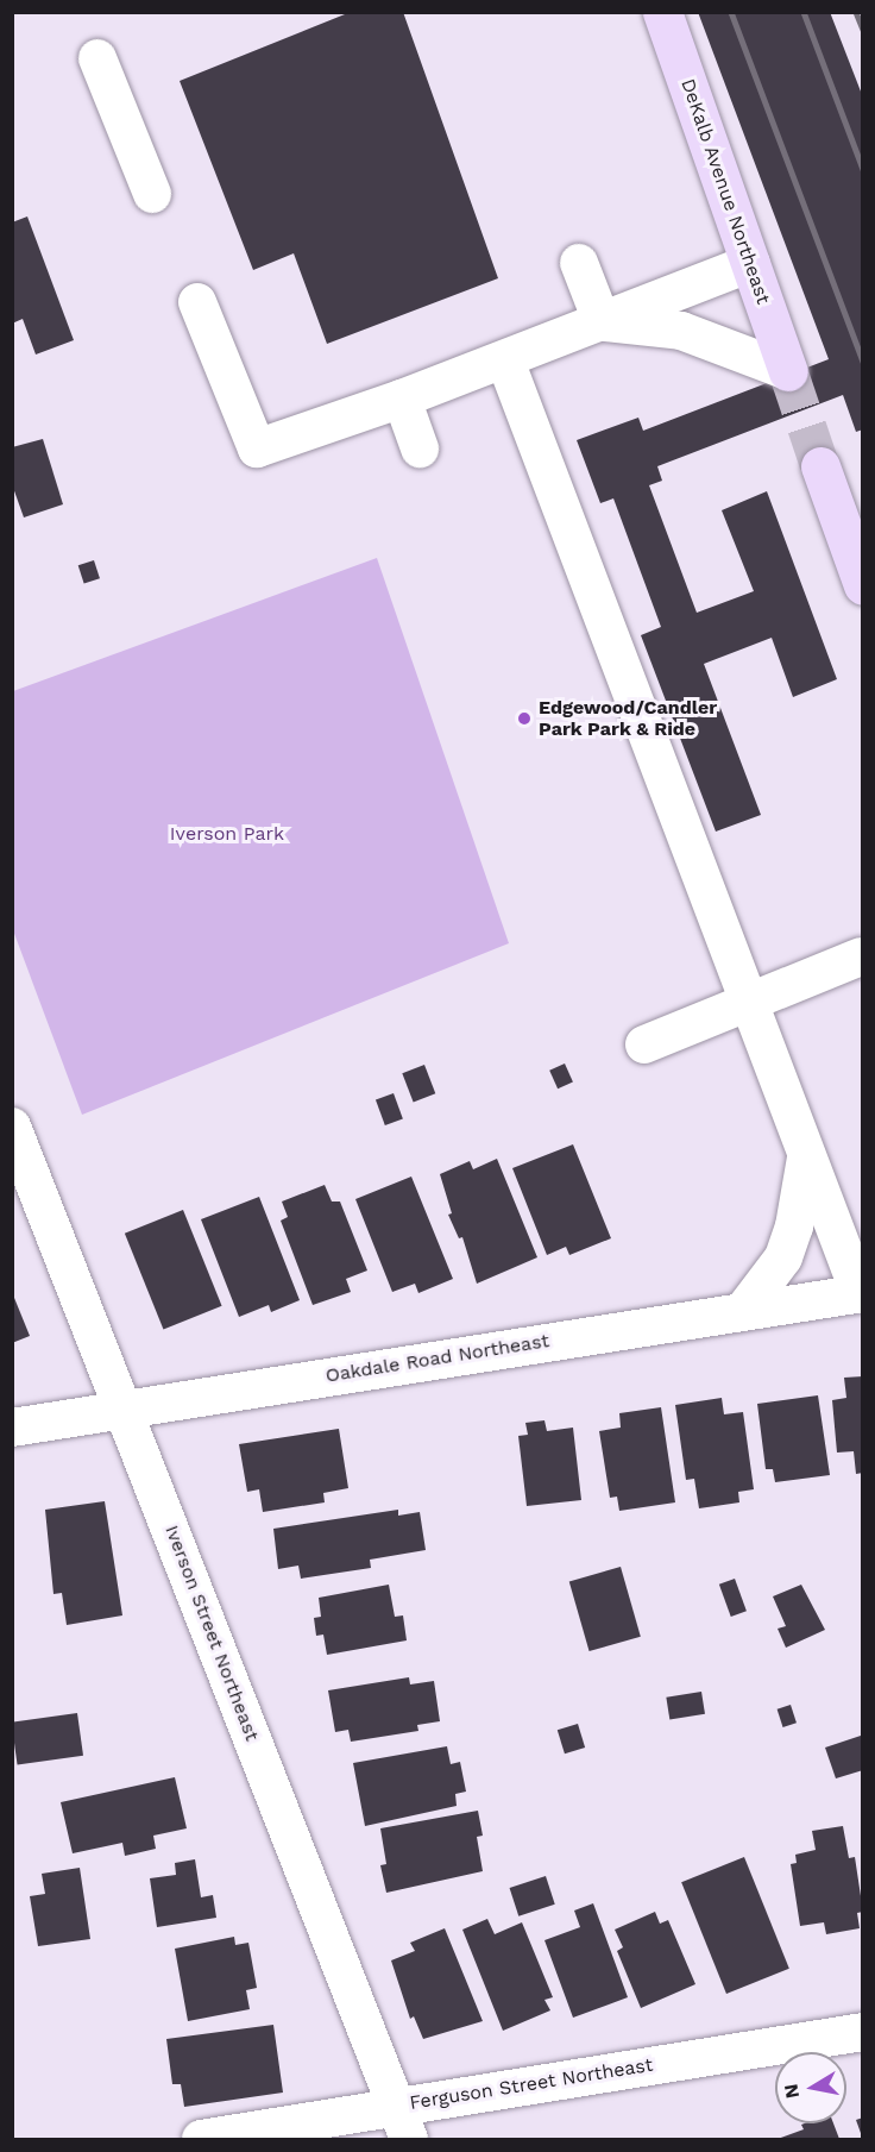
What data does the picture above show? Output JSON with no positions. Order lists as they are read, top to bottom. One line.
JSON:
{"streets":{"main road":["DeKalb Avenue Northeast"],"street":["Oakdale Road Northeast","Iverson Street Northeast","Ferguson Street Northeast"]},"crossings":[["Oakdale Road Northeast","Iverson Street Northeast"],["Iverson Street Northeast","Ferguson Street Northeast"]],"parks":["Iverson Park"],"places":["Edgewood/Candler Park Park & Ride"],"north":"left"}
